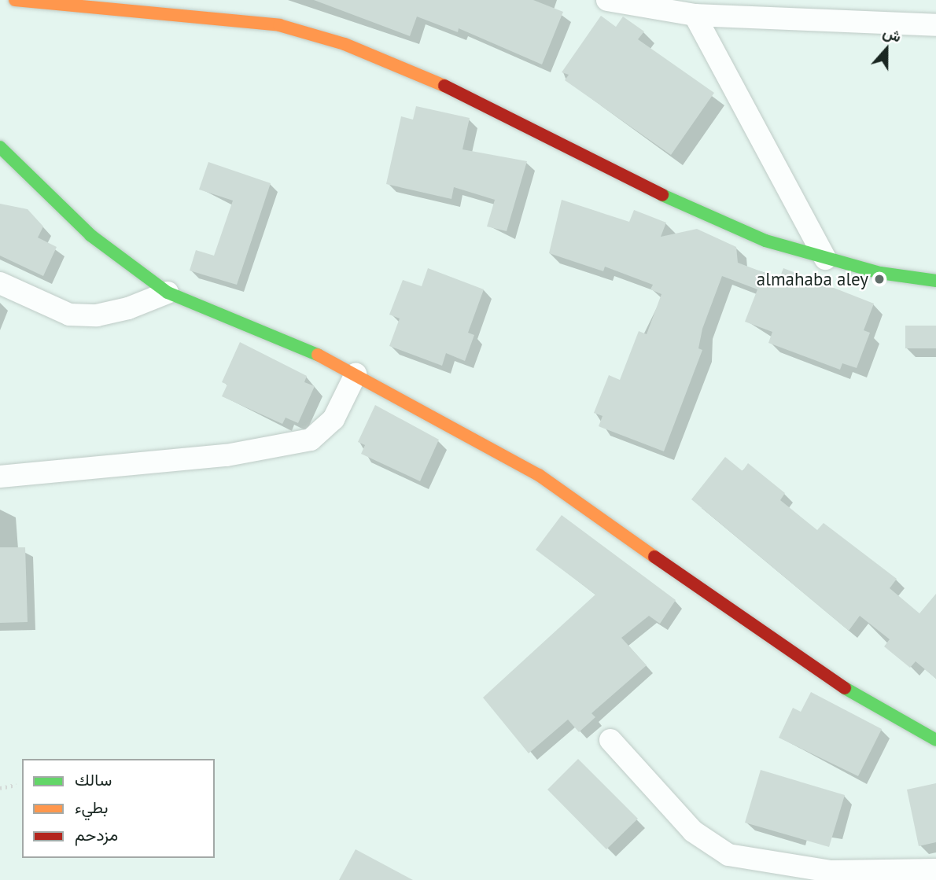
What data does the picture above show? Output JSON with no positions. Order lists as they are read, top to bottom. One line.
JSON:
{"places":["almahaba aley"],"legend":["سالك","بطيء","مزدحم"],"north":"top"}
